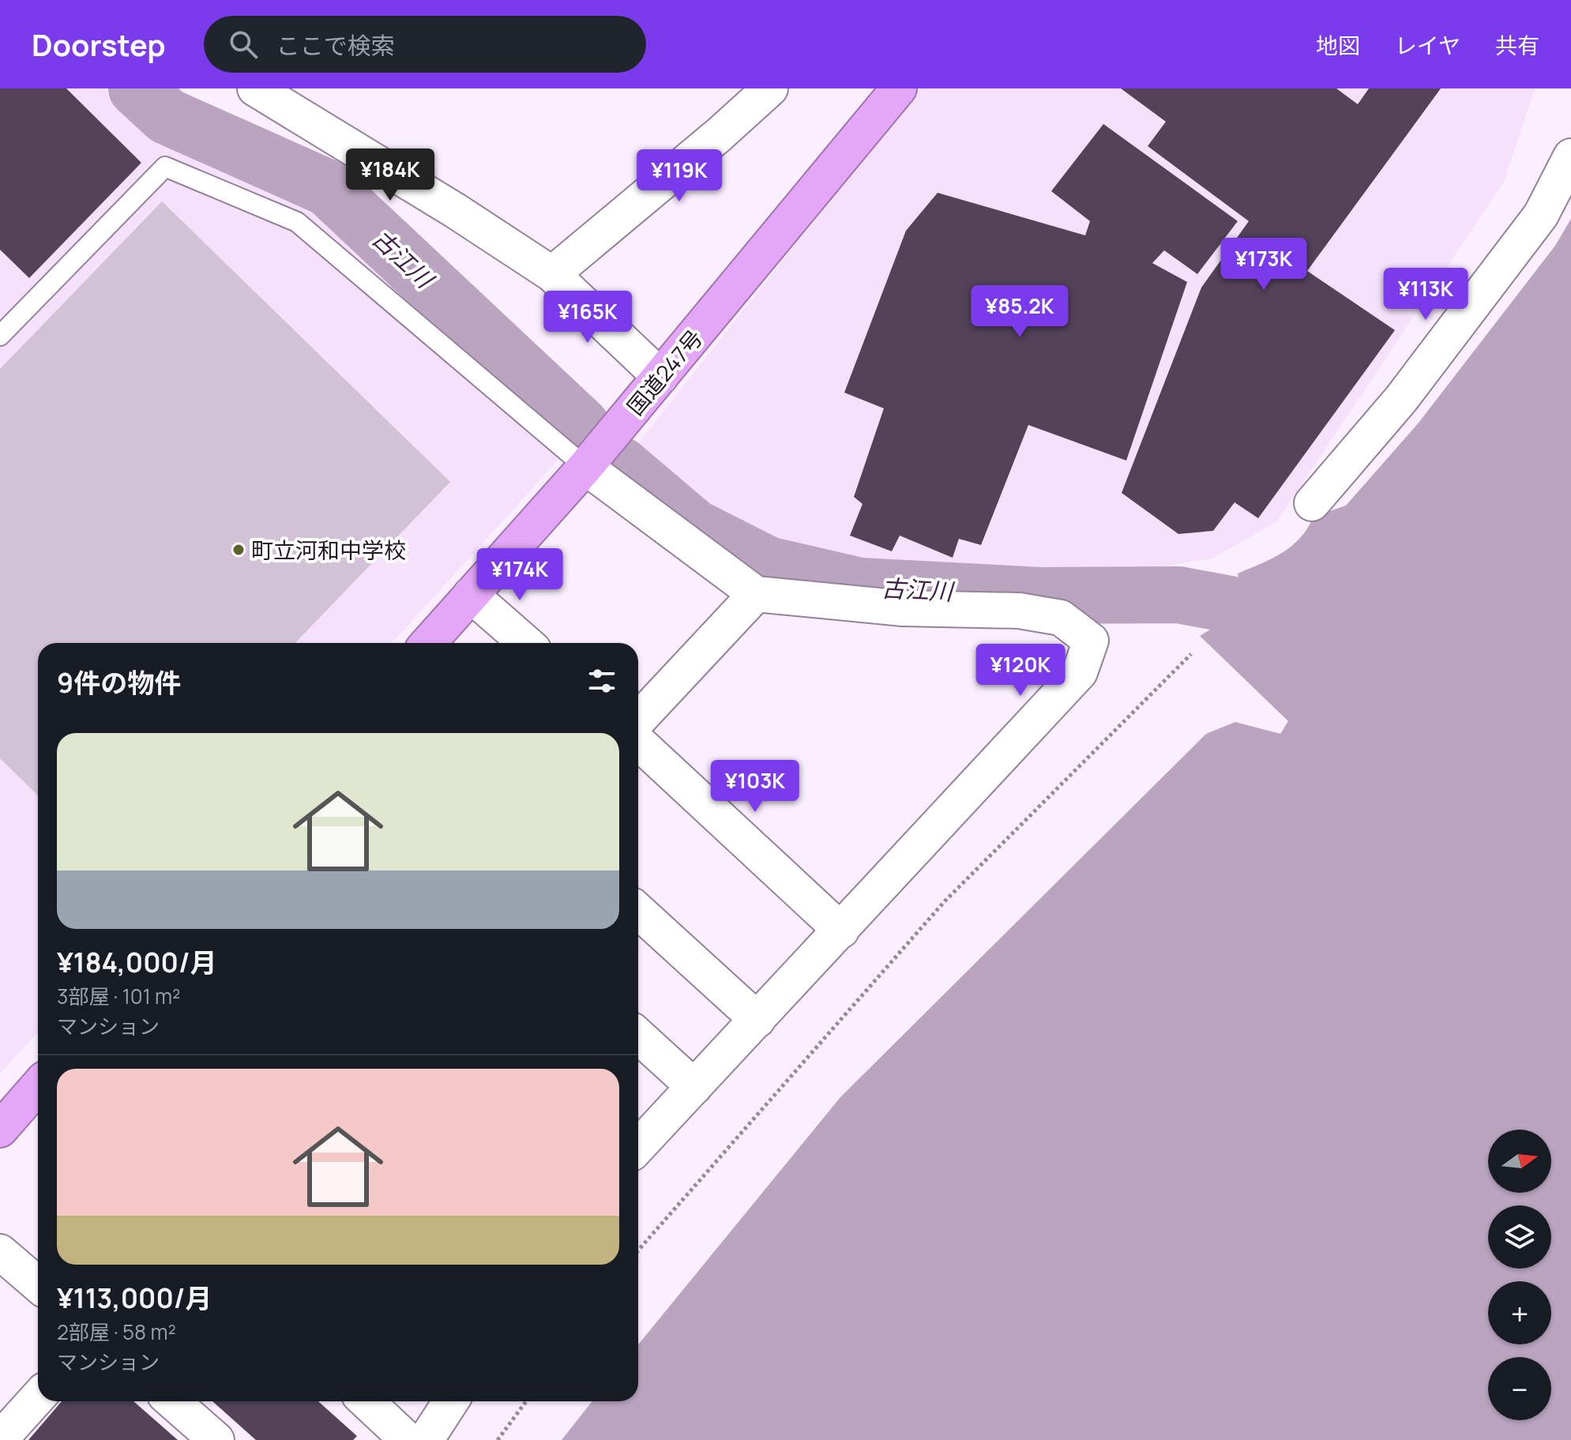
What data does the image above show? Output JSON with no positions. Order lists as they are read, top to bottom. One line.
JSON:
{"streets":{"highway":["国道247号"]},"water":["古江川"],"places":["町立河和中学校"],"north":"right","page":{"header":"Doorstep","search":"ここで検索","nav":["地図","レイヤ","共有"],"price":["¥184K","¥119K","¥173K","¥113K","¥85.2K","¥165K","¥174K","¥120K","¥103K"],"heading":"9件の物件","list":[{"name":"¥184,000/月","note":"3部屋 · 101 m² · マンション"},{"name":"¥113,000/月","note":"2部屋 · 58 m² · マンション"}],"map_buttons":["+","−"]}}
